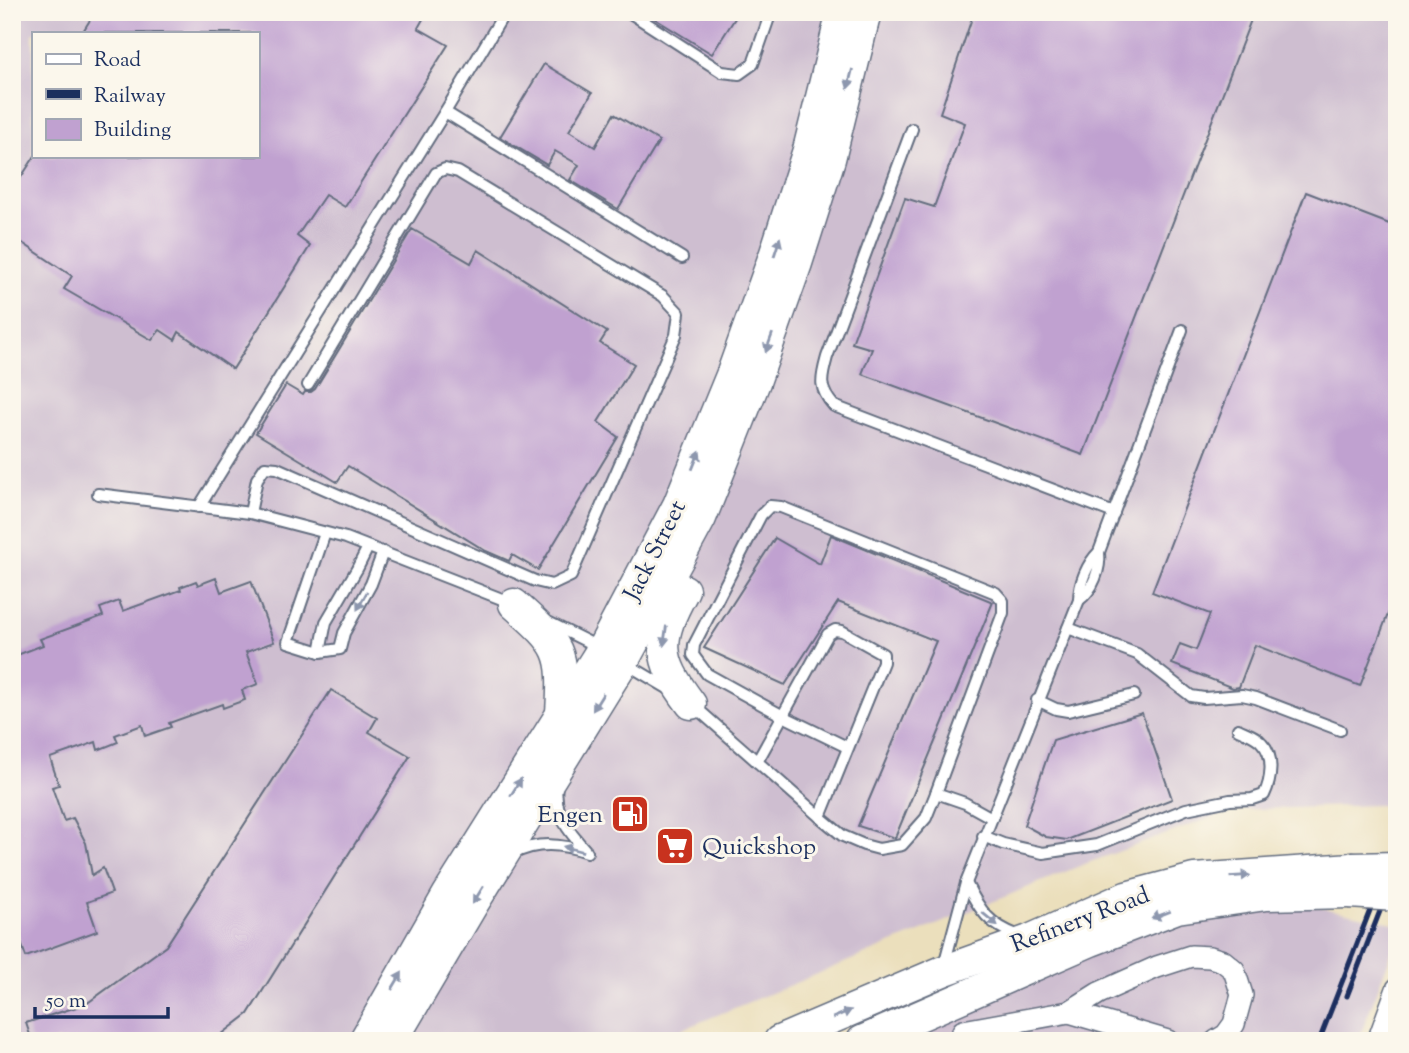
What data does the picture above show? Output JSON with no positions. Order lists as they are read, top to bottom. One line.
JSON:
{"streets":{"main road":["Jack Street","Refinery Road"]},"places":{"fuel station":["Engen"],"supermarket":["Quickshop"]},"legend":["Road","Railway","Building"],"scale_bar":"50 m"}
